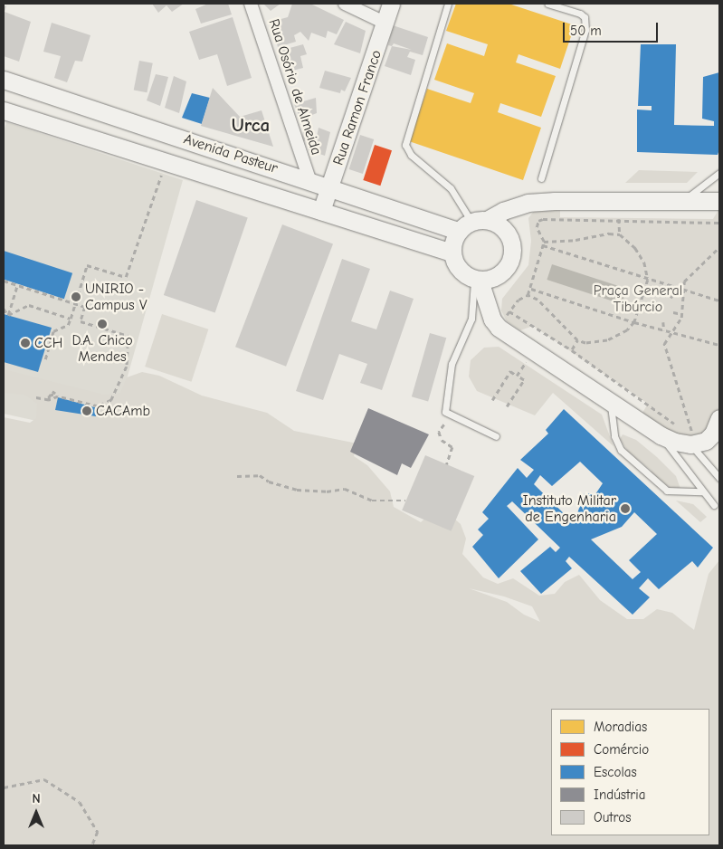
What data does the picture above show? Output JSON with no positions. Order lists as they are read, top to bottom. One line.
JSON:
{"streets":{"street":["Rua Osório de Almeida","Rua Ramon Franco","Avenida Pasteur"]},"crossings":[["Rua Osório de Almeida","Avenida Pasteur"],["Rua Ramon Franco","Avenida Pasteur"]],"districts":["Urca"],"parks":["Praça General Tibúrcio"],"places":["UNIRIO - Campus V","D.A. Chico Mendes","CCH","CACAmb","Instituto Militar de Engenharia"],"legend":["Moradias","Comércio","Escolas","Indústria","Outros"],"scale_bar":"50 m","north":"top"}
